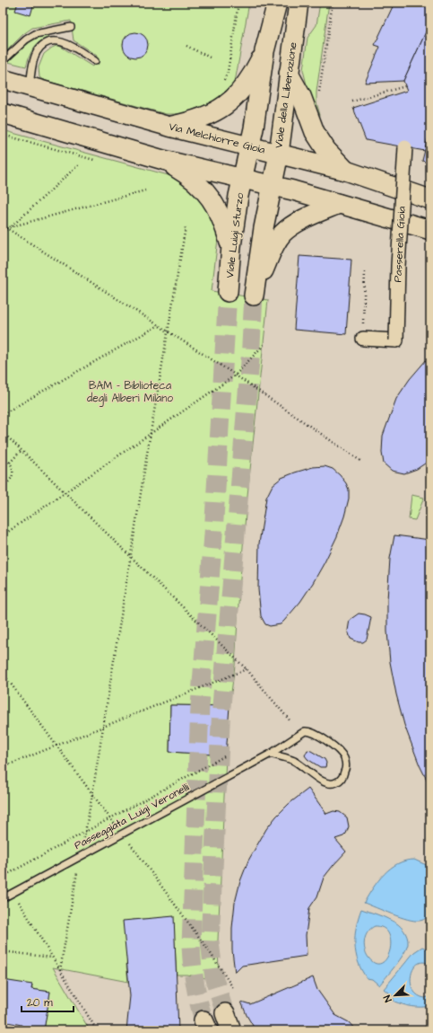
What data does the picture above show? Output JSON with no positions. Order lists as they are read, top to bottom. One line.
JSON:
{"streets":{"main road":["Viale della Liberazione","Via Melchiorre Gioia","Viale Luigi Sturzo"],"street":["Passerella Gioia"],"lane":["Passeggiata Luigi Veronelli"]},"crossings":[["Viale della Liberazione","Via Melchiorre Gioia"]],"parks":["BAM - Biblioteca degli Alberi Milano"],"scale_bar":"20 m","north":"bottom left"}
